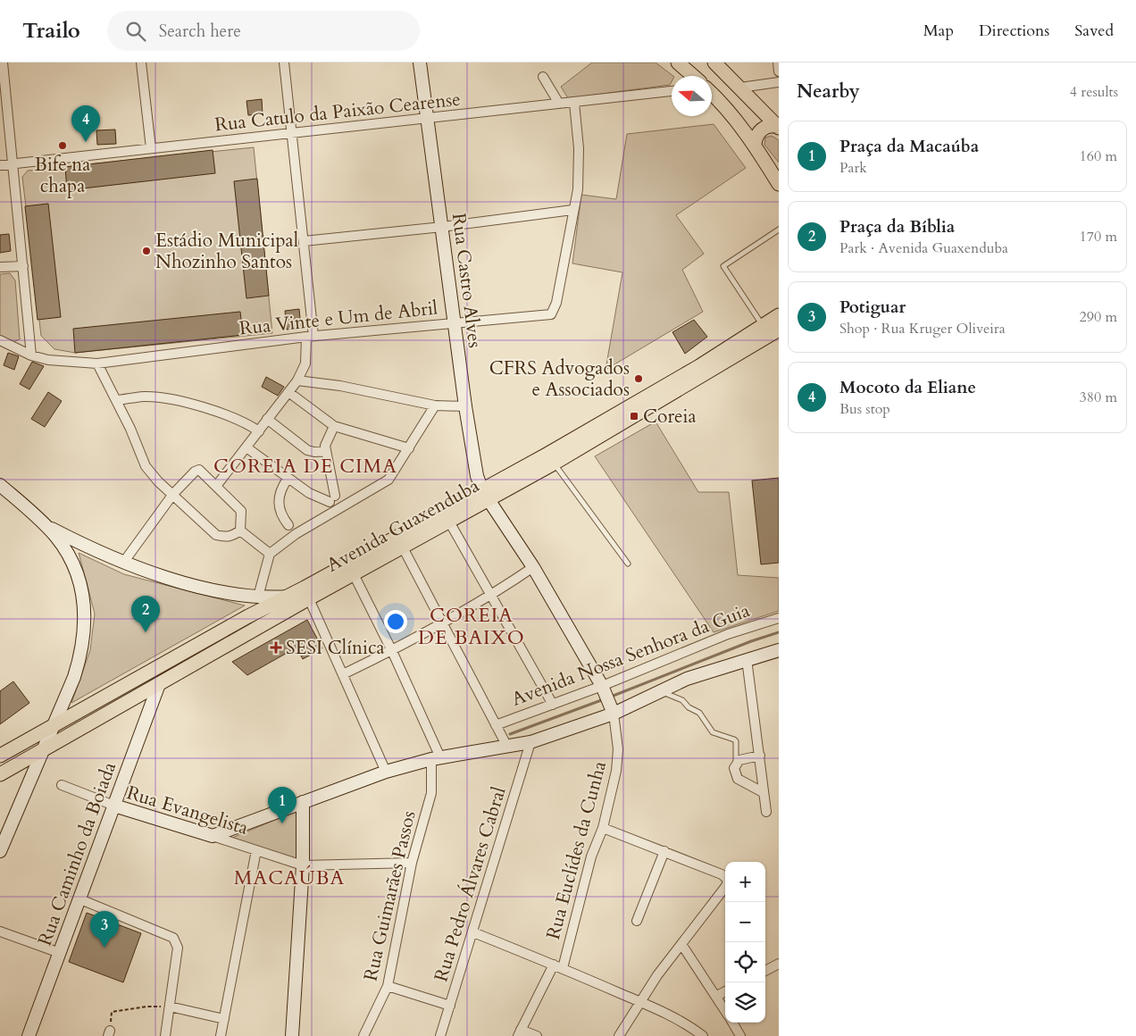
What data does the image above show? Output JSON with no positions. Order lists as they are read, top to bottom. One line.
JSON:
{"streets":{"main road":["Avenida Guaxenduba"],"street":["Rua Catulo da Paixão Cearense","Rua Castro Alves","Rua Vinte e Um de Abril","Avenida Nossa Senhora da Guia","Rua Evangelista","Rua Euclídes da Cunha","Rua Caminho da Boiada","Rua Pedro Álvares Cabral","Rua Guimarães Passos"]},"crossings":[["Rua Catulo da Paixão Cearense","Rua Castro Alves"],["Rua Catulo da Paixão Cearense","Rua Vinte e Um de Abril"],["Rua Castro Alves","Rua Vinte e Um de Abril"],["Rua Castro Alves","Avenida Guaxenduba"],["Rua Castro Alves","Avenida Nossa Senhora da Guia"],["Rua Castro Alves","Rua Euclídes da Cunha"],["Avenida Guaxenduba","Rua Caminho da Boiada"],["Rua Evangelista","Rua Caminho da Boiada"],["Rua Evangelista","Rua Guimarães Passos"]],"districts":["COREIA DE CIMA","COREIA DE BAIXO","MACAÚBA"],"places":{"other":["Bife na chapa","Estádio Municipal Nhozinho Santos","CFRS Advogados e Associados"],"transit":["Coreia"],"health":["SESI Clínica"]},"north":"left","page":{"header":"Trailo","search":"Search here","nav":["Map","Directions","Saved"],"heading":["Nearby","4 results"],"pins":["4","2","1","3"],"list":[{"mark":"1","name":"Praça da Macaúba","note":"Park","value":"160 m"},{"mark":"2","name":"Praça da Bíblia","note":"Park · Avenida Guaxenduba","value":"170 m"},{"mark":"3","name":"Potiguar","note":"Shop · Rua Kruger Oliveira","value":"290 m"},{"mark":"4","name":"Mocoto da Eliane","note":"Bus stop","value":"380 m"}],"map_buttons":["+","−"]}}
